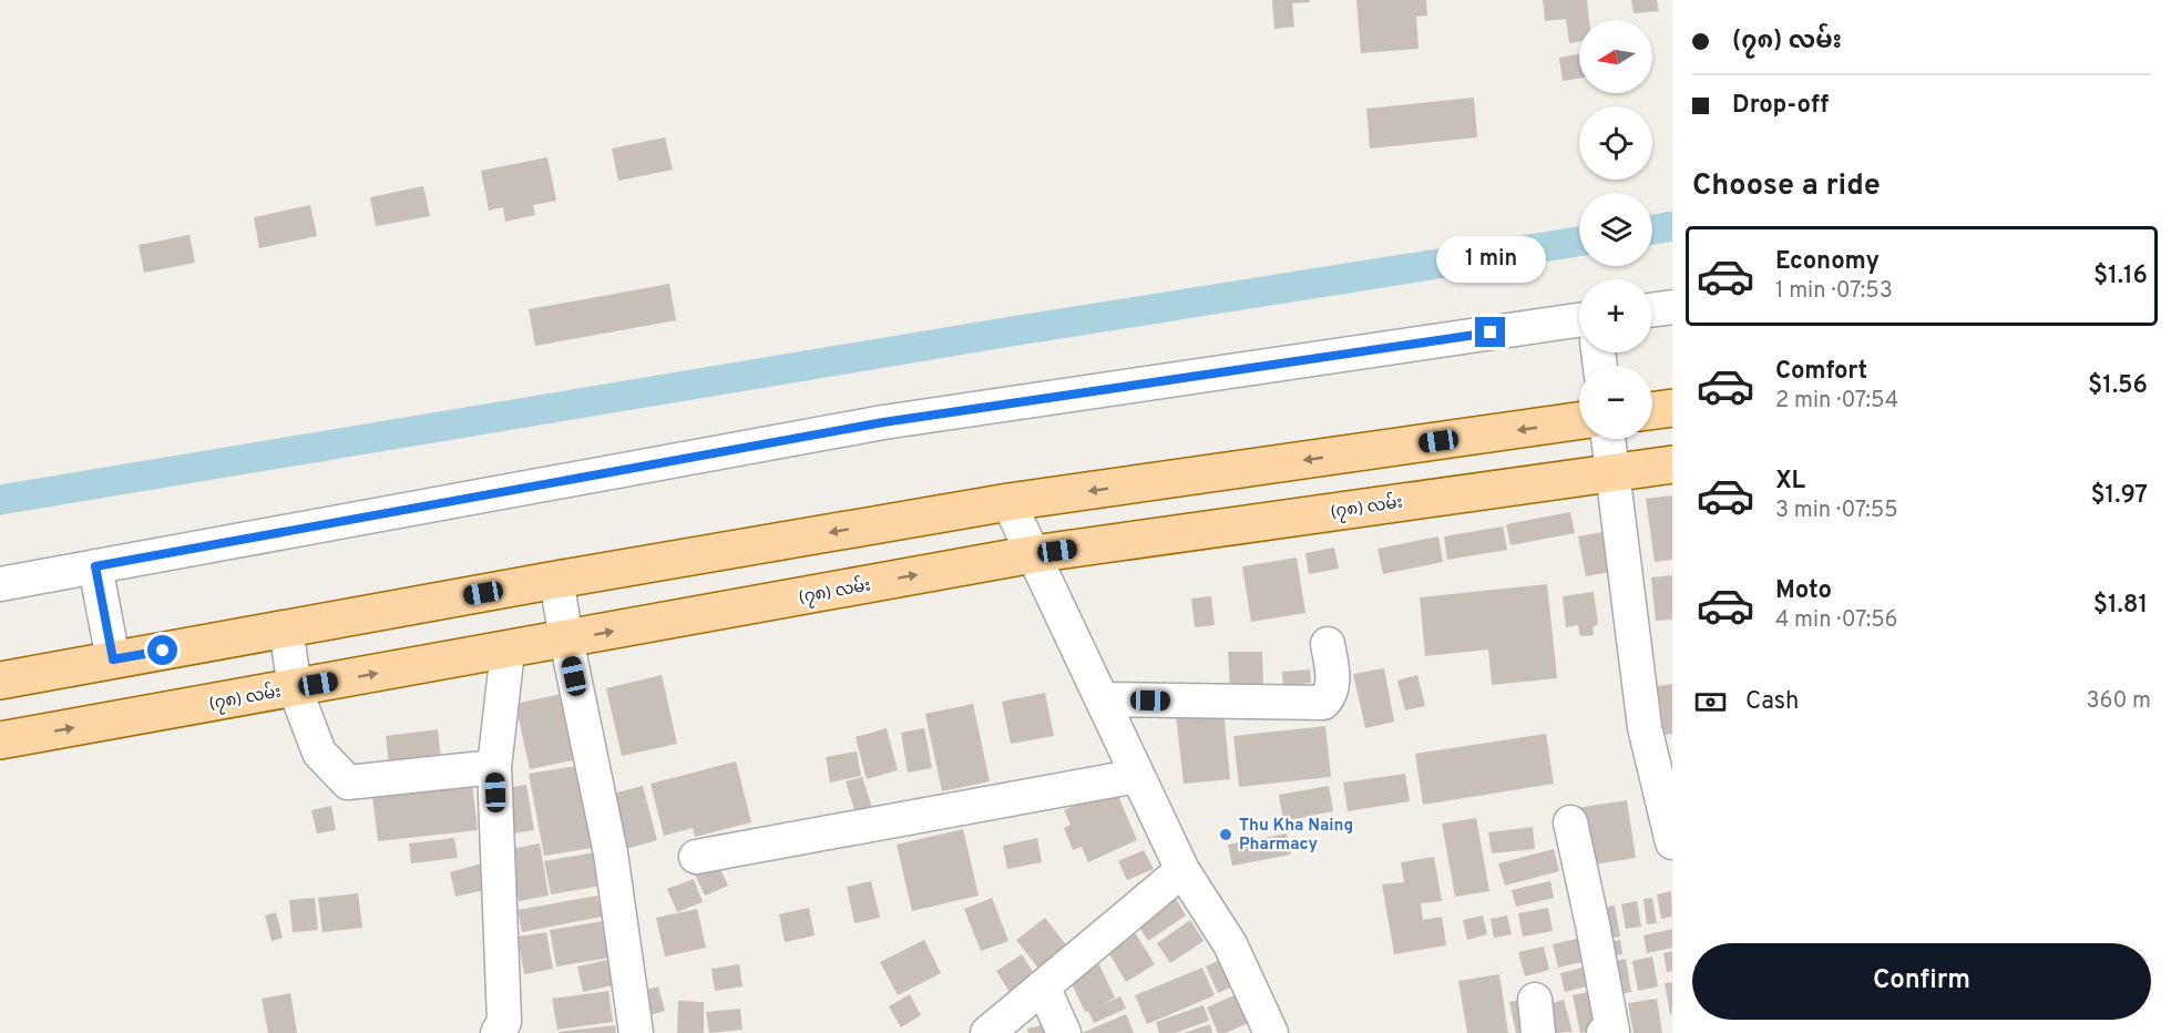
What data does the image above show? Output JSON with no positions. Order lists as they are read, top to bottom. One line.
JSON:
{"streets":{"main road":["(၇၈) လမ်း"]},"places":["Thu Kha Naing Pharmacy"],"north":"left","page":{"banner":["(၇၈) လမ်း","Drop-off"],"map_buttons":["+","−"],"heading":"Choose a ride","list":[{"name":"Economy","note":"1 min · 07:53","value":"$1.16"},{"name":"Comfort","note":"2 min · 07:54","value":"$1.56"},{"name":"XL","note":"3 min · 07:55","value":"$1.97"},{"name":"Moto","note":"4 min · 07:56","value":"$1.81"}],"bubble":"1 min","pay":["Cash","360 m"],"buttons":"Confirm"}}
